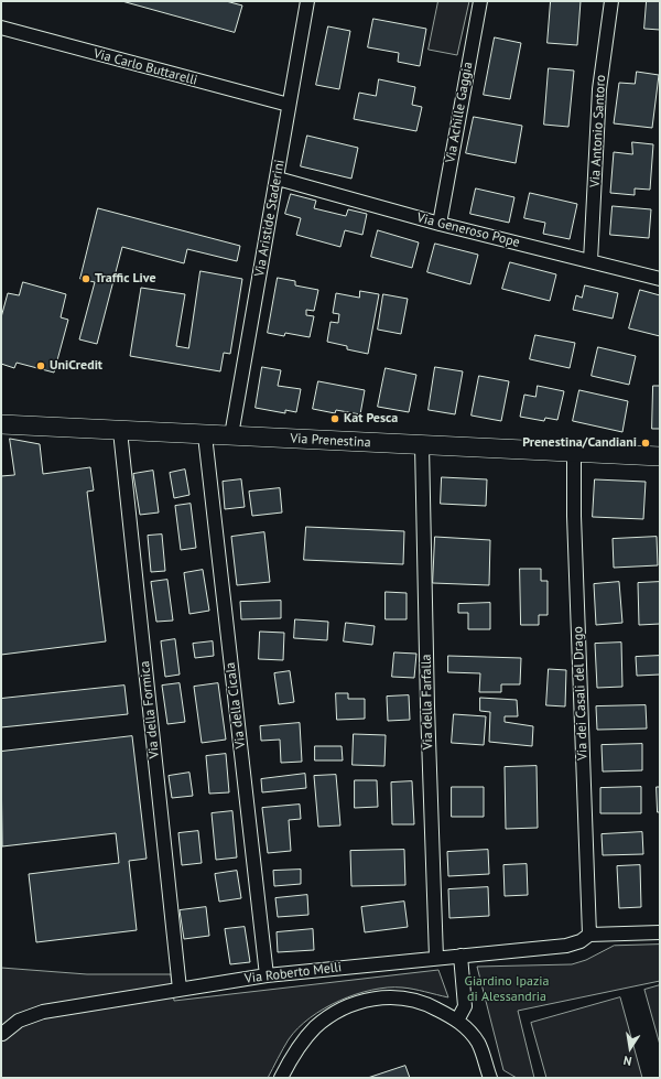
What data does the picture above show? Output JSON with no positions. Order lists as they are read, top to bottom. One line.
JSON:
{"streets":{"street":["Via Carlo Buttarelli","Via Achille Gaggia","Via Antonio Santoro","Via Aristide Staderini","Via Generoso Pope","Via Prenestina","Via dei Casali del Drago","Via della Farfalla","Via della Cicala","Via della Formica","Via Roberto Melli"]},"crossings":[["Via Carlo Buttarelli","Via Aristide Staderini"],["Via Achille Gaggia","Via Generoso Pope"],["Via Antonio Santoro","Via Generoso Pope"],["Via Aristide Staderini","Via Generoso Pope"],["Via Aristide Staderini","Via Prenestina"],["Via Prenestina","Via dei Casali del Drago"],["Via Prenestina","Via della Farfalla"],["Via Prenestina","Via della Cicala"],["Via Prenestina","Via della Formica"],["Via dei Casali del Drago","Via Roberto Melli"],["Via della Farfalla","Via Roberto Melli"],["Via della Cicala","Via Roberto Melli"],["Via della Formica","Via Roberto Melli"]],"parks":["Giardino Ipazia di Alessandria"],"places":["Traffic Live","UniCredit","Kat Pesca","Prenestina/Candiani"],"north":"bottom"}
